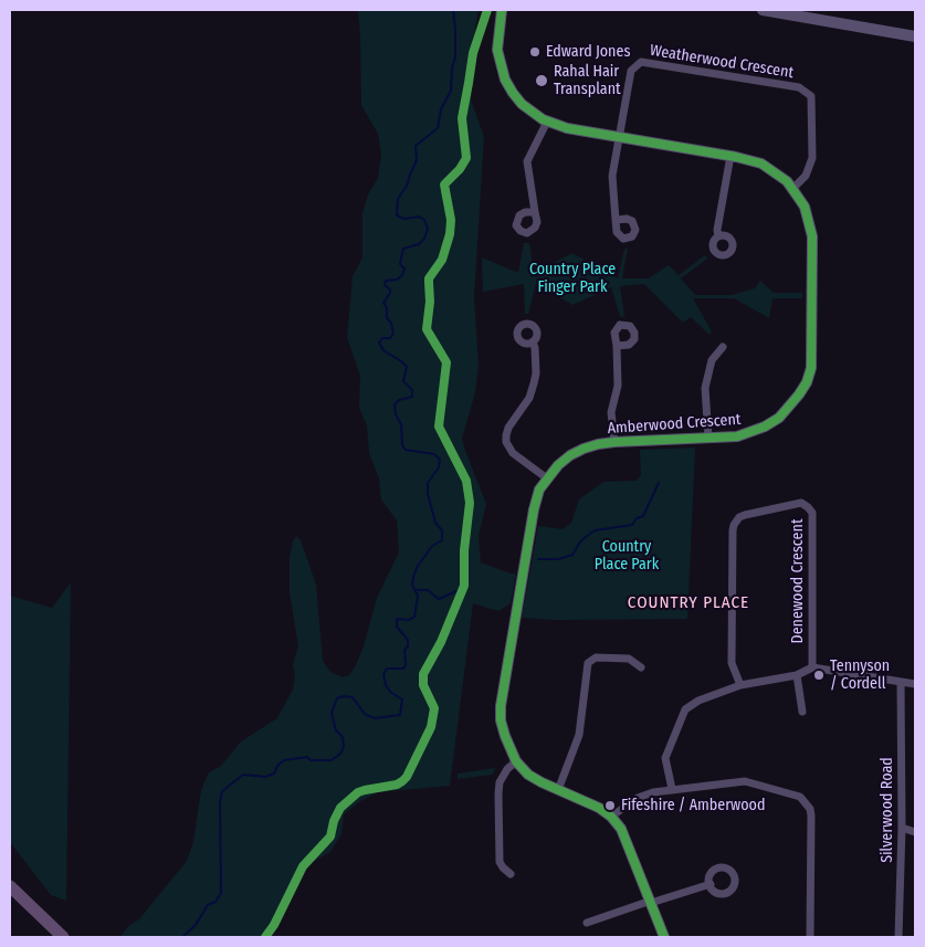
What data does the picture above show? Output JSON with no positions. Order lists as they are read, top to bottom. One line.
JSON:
{"streets":{"street":["Weatherwood Crescent","Amberwood Crescent","Denewood Crescent","Silverwood Road"]},"crossings":[["Weatherwood Crescent","Amberwood Crescent"]],"districts":["COUNTRY PLACE"],"parks":["Country Place Finger Park","Country Place Park"],"places":["Edward Jones","Rahal Hair Transplant","Tennyson / Cordell","Fifeshire / Amberwood"]}
